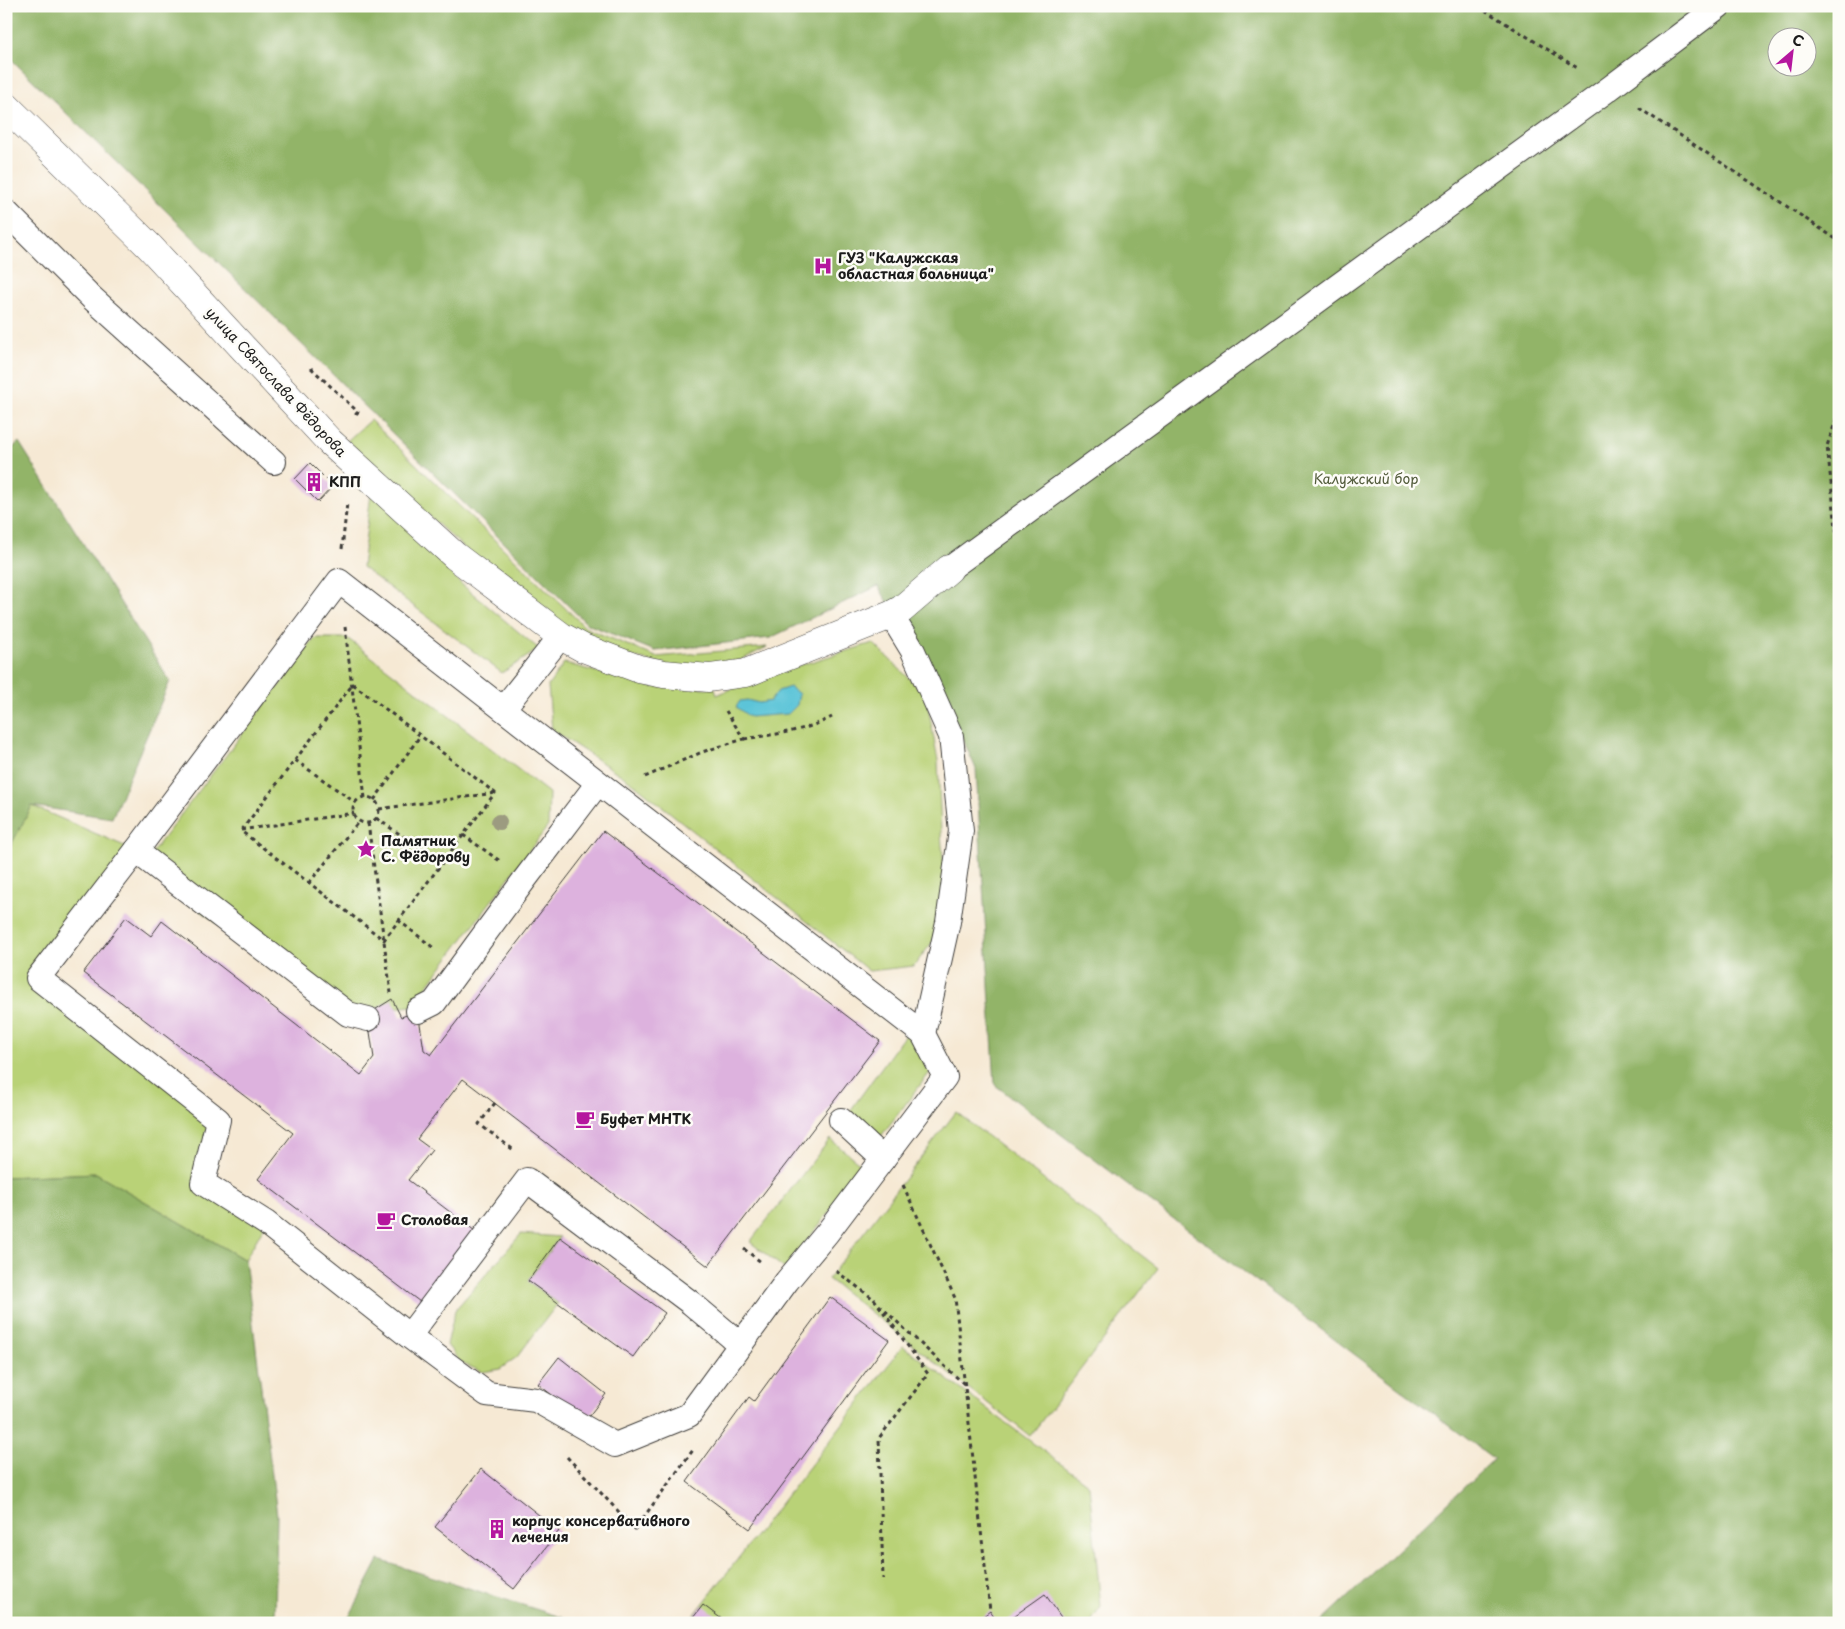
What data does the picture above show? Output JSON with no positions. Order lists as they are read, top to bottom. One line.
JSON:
{"streets":{"street":["улица Святослава Фёдорова"]},"parks":["Калужский бор"],"places":{"hospital":["ГУЗ \"Калужская областная больница\""],"building":["КПП","корпус консервативного лечения"],"place":["Памятник С. Фёдорову"],"cafe":["Буфет МНТК","Столовая"]},"north":"top right"}
